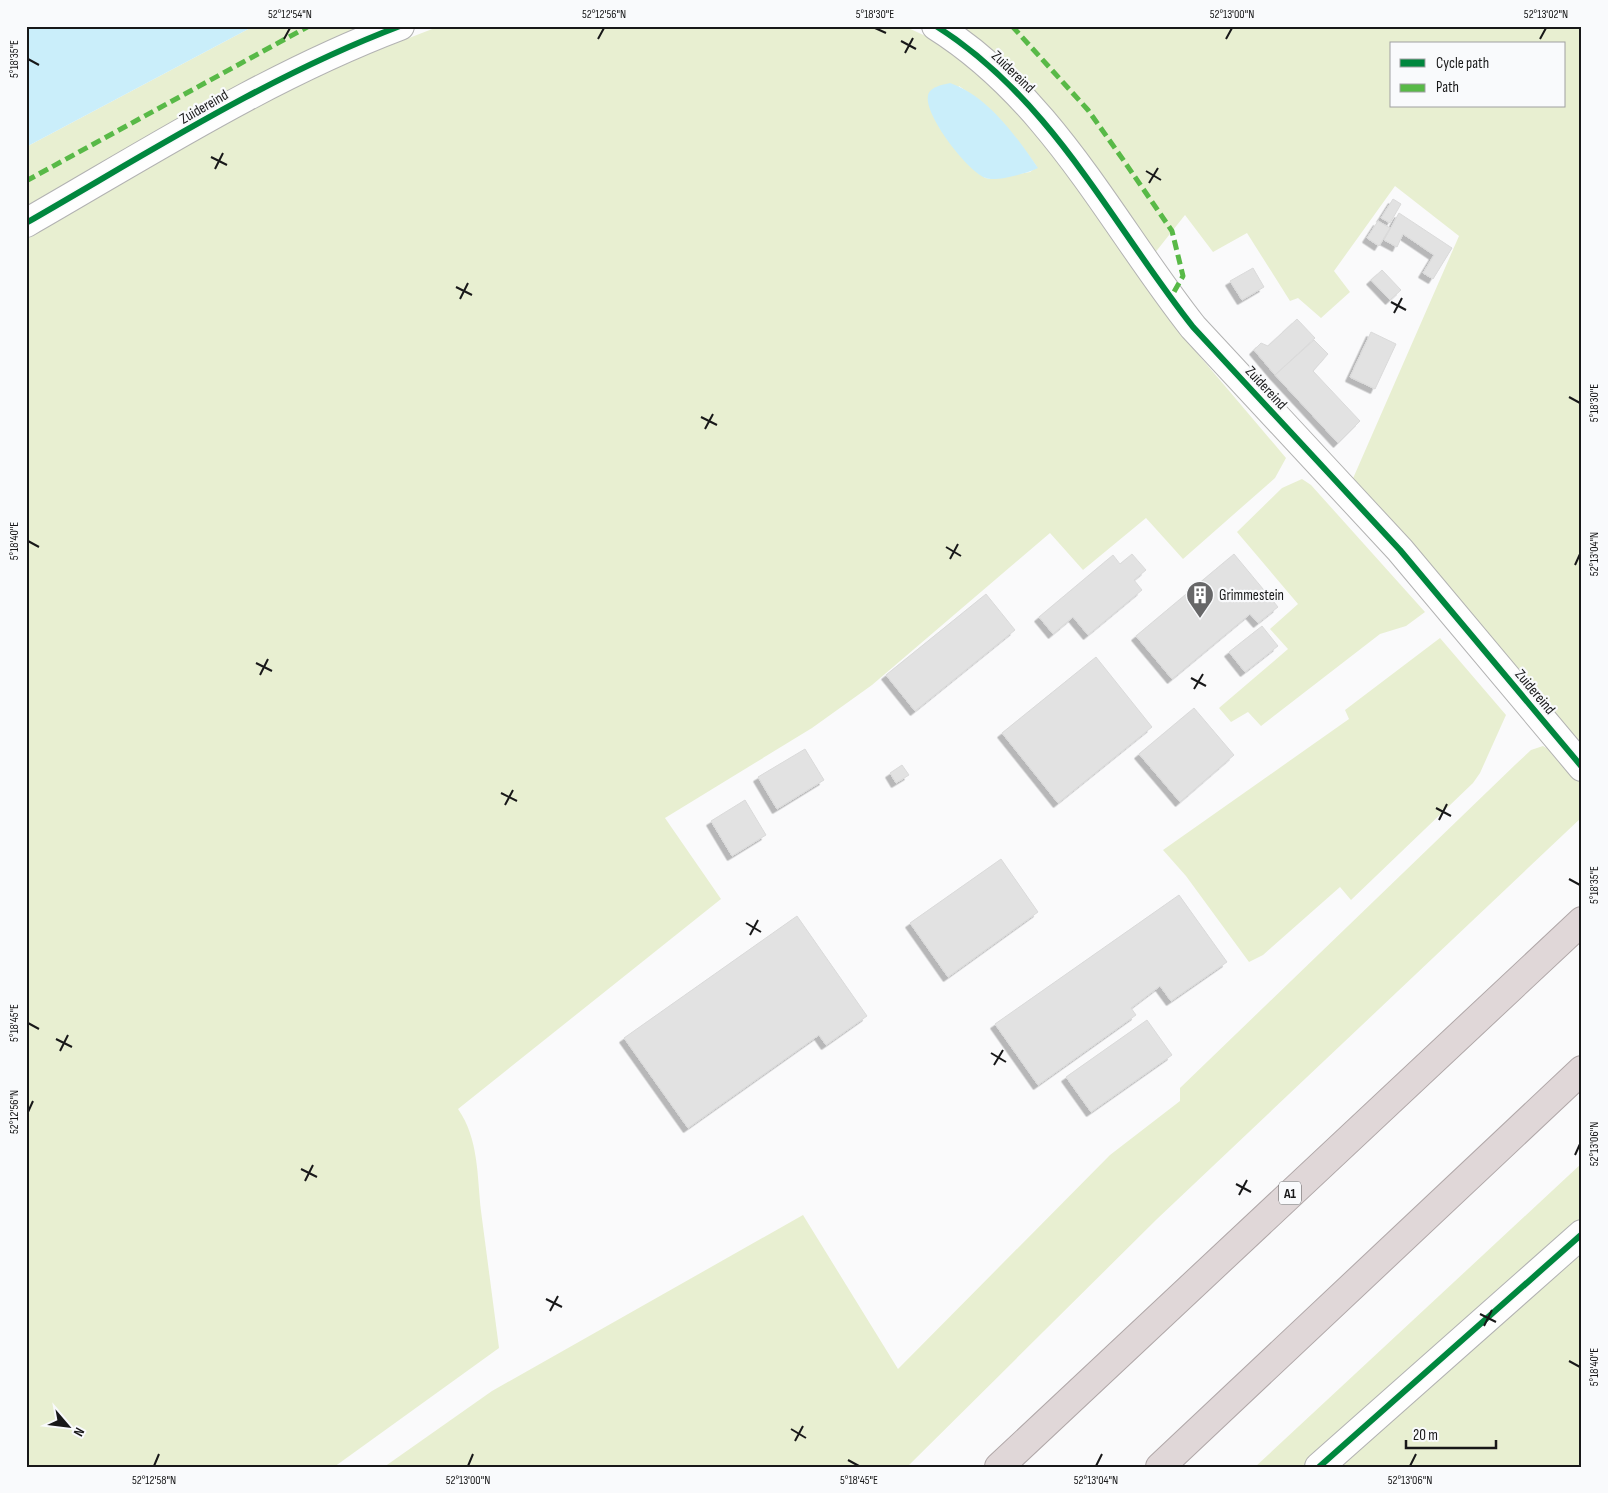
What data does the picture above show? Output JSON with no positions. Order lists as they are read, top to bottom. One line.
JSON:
{"streets":{"highway":["A1"],"street":["Zuidereind"]},"places":{"building":["Grimmestein"]},"legend":["Cycle path","Path"],"scale_bar":"20 m","north":"bottom right","coordinates":["52°12'54\"N","52°12'56\"N","5°18'30\"E","52°13'00\"N","52°13'02\"N","5°18'35\"E","5°18'40\"E","52°13'04\"N","5°18'45\"E","52°13'06\"N","52°12'58\"N"]}
